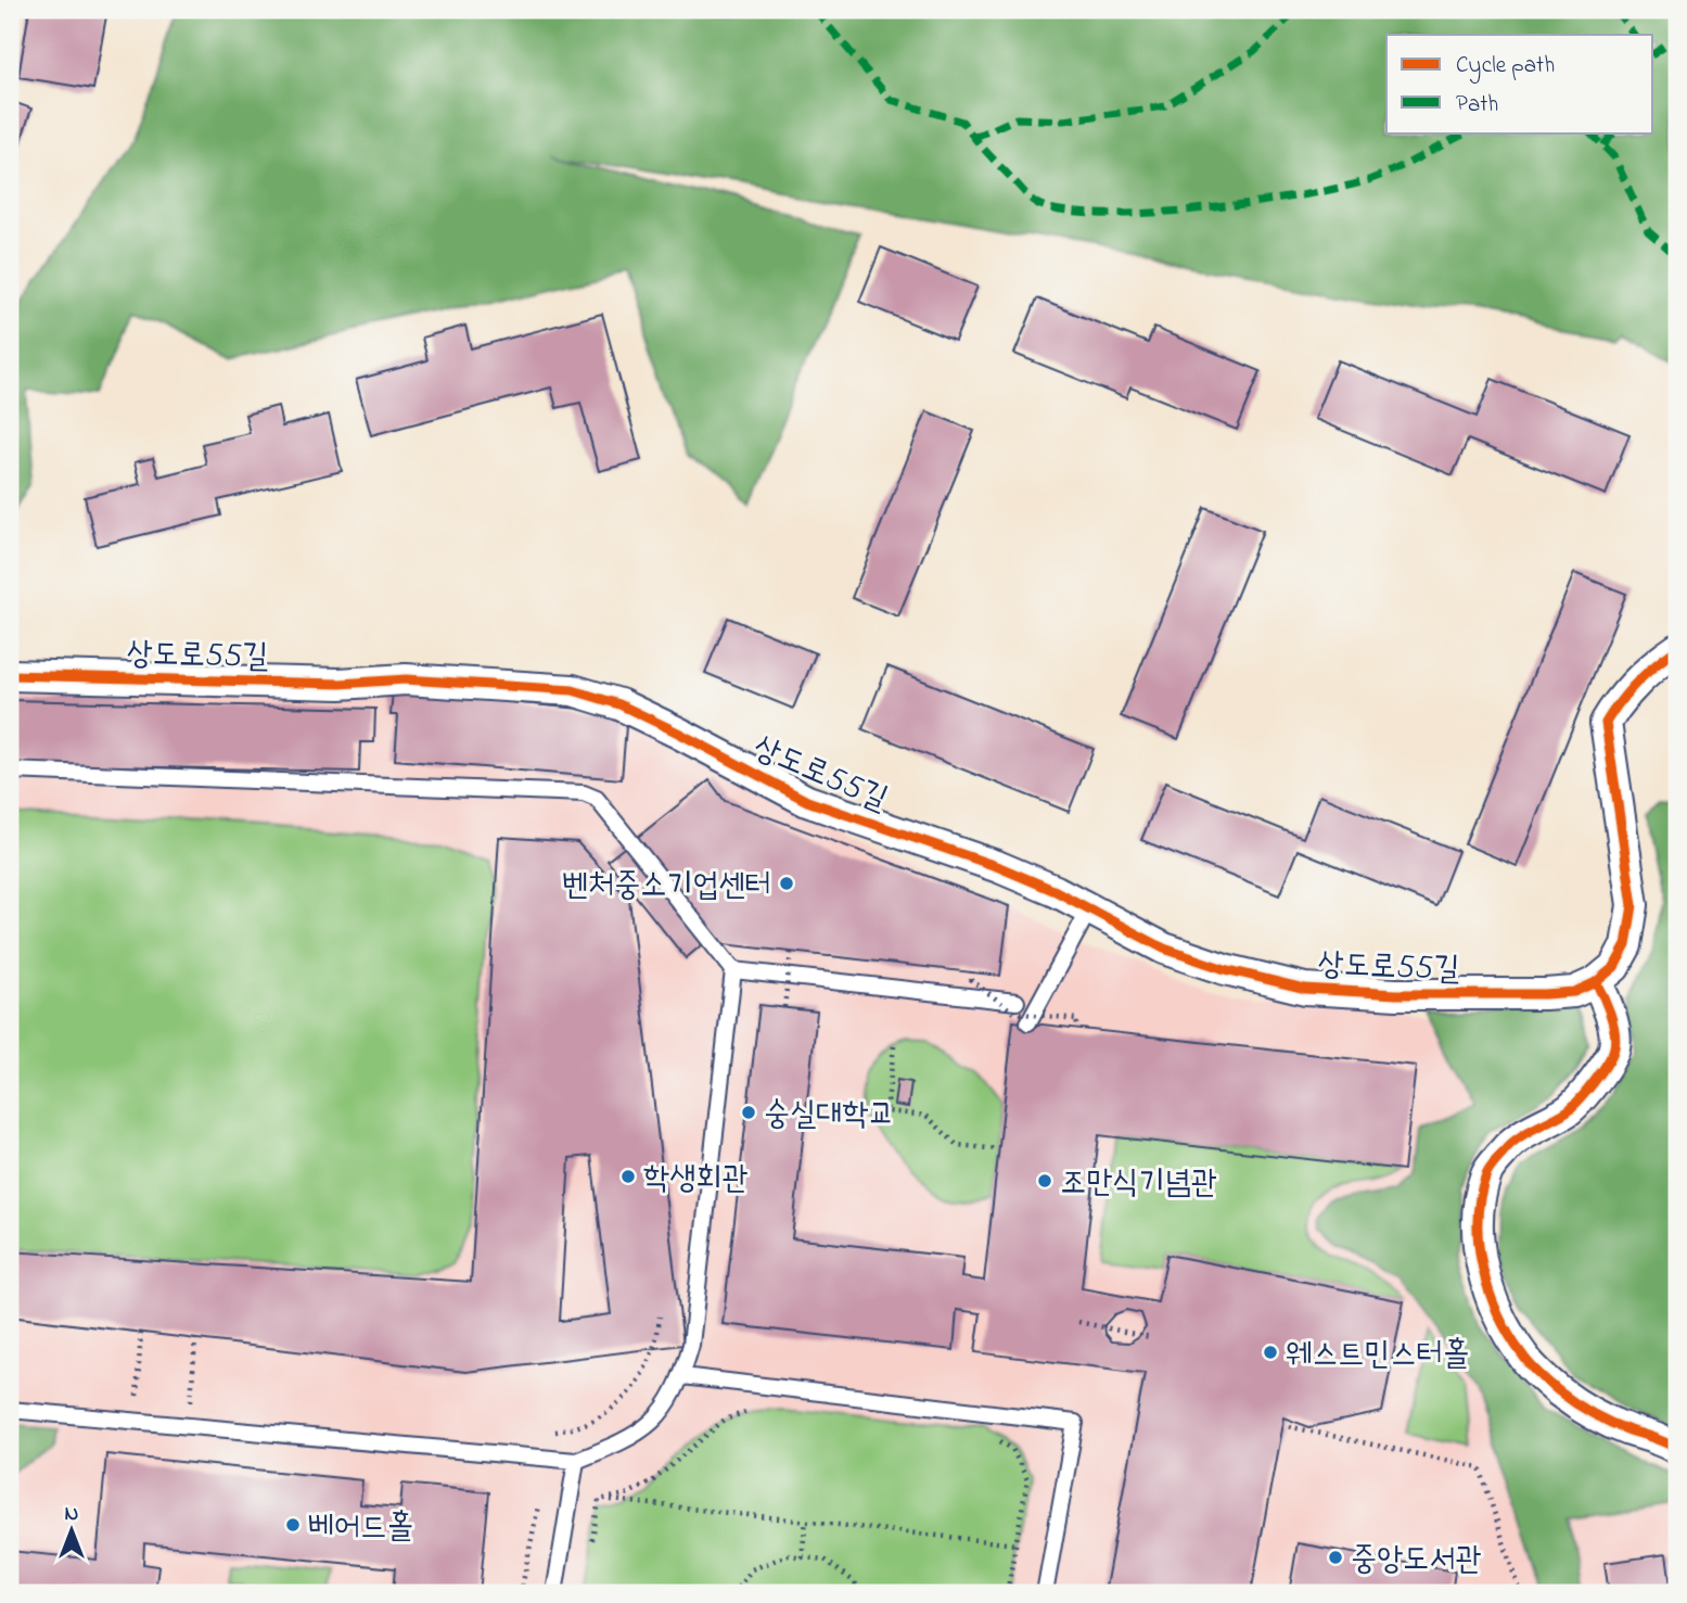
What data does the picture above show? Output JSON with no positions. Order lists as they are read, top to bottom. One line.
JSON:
{"streets":{"street":["상도로55길"]},"places":["벤처중소기업센터","숭실대학교","학생회관","조만식기념관","웨스트민스터홀","베어드홀","중앙도서관"],"legend":["Cycle path","Path"],"north":"top"}
